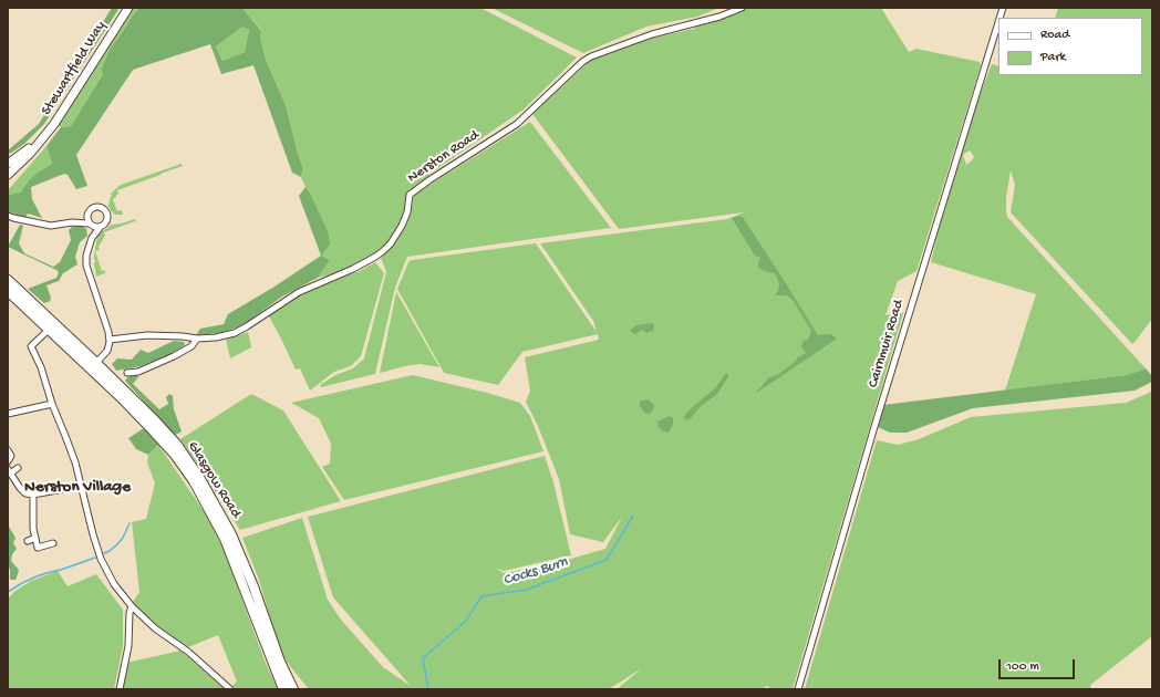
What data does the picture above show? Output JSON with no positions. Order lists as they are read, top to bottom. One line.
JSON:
{"streets":{"main road":["Glasgow Road"],"street":["Stewartfield Way","Nerston Road","Cairnmuir Road"]},"districts":["Nerston Village"],"water":["Cocks Burn"],"legend":["Road","Park"],"scale_bar":"100 m"}
